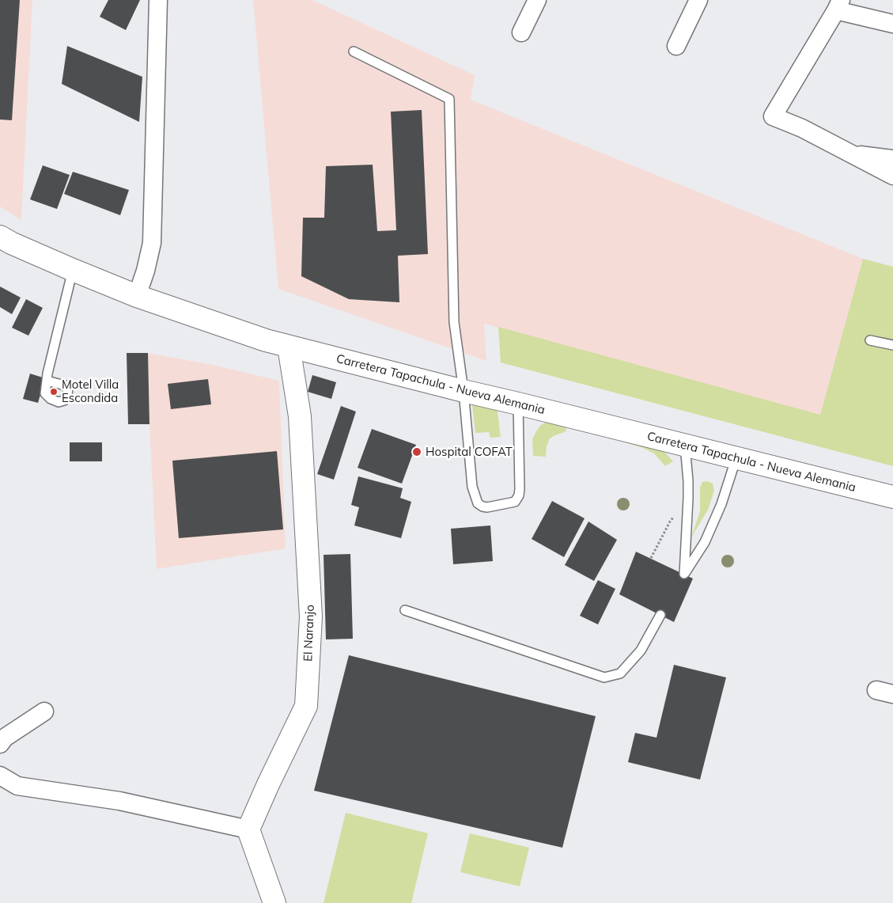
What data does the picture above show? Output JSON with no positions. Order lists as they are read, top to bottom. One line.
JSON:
{"streets":{"main road":["Carretera Tapachula - Nueva Alemania","El Naranjo"]},"crossings":[["Carretera Tapachula - Nueva Alemania","El Naranjo"]],"places":["Motel Villa Escondida","Hospital COFAT"]}
